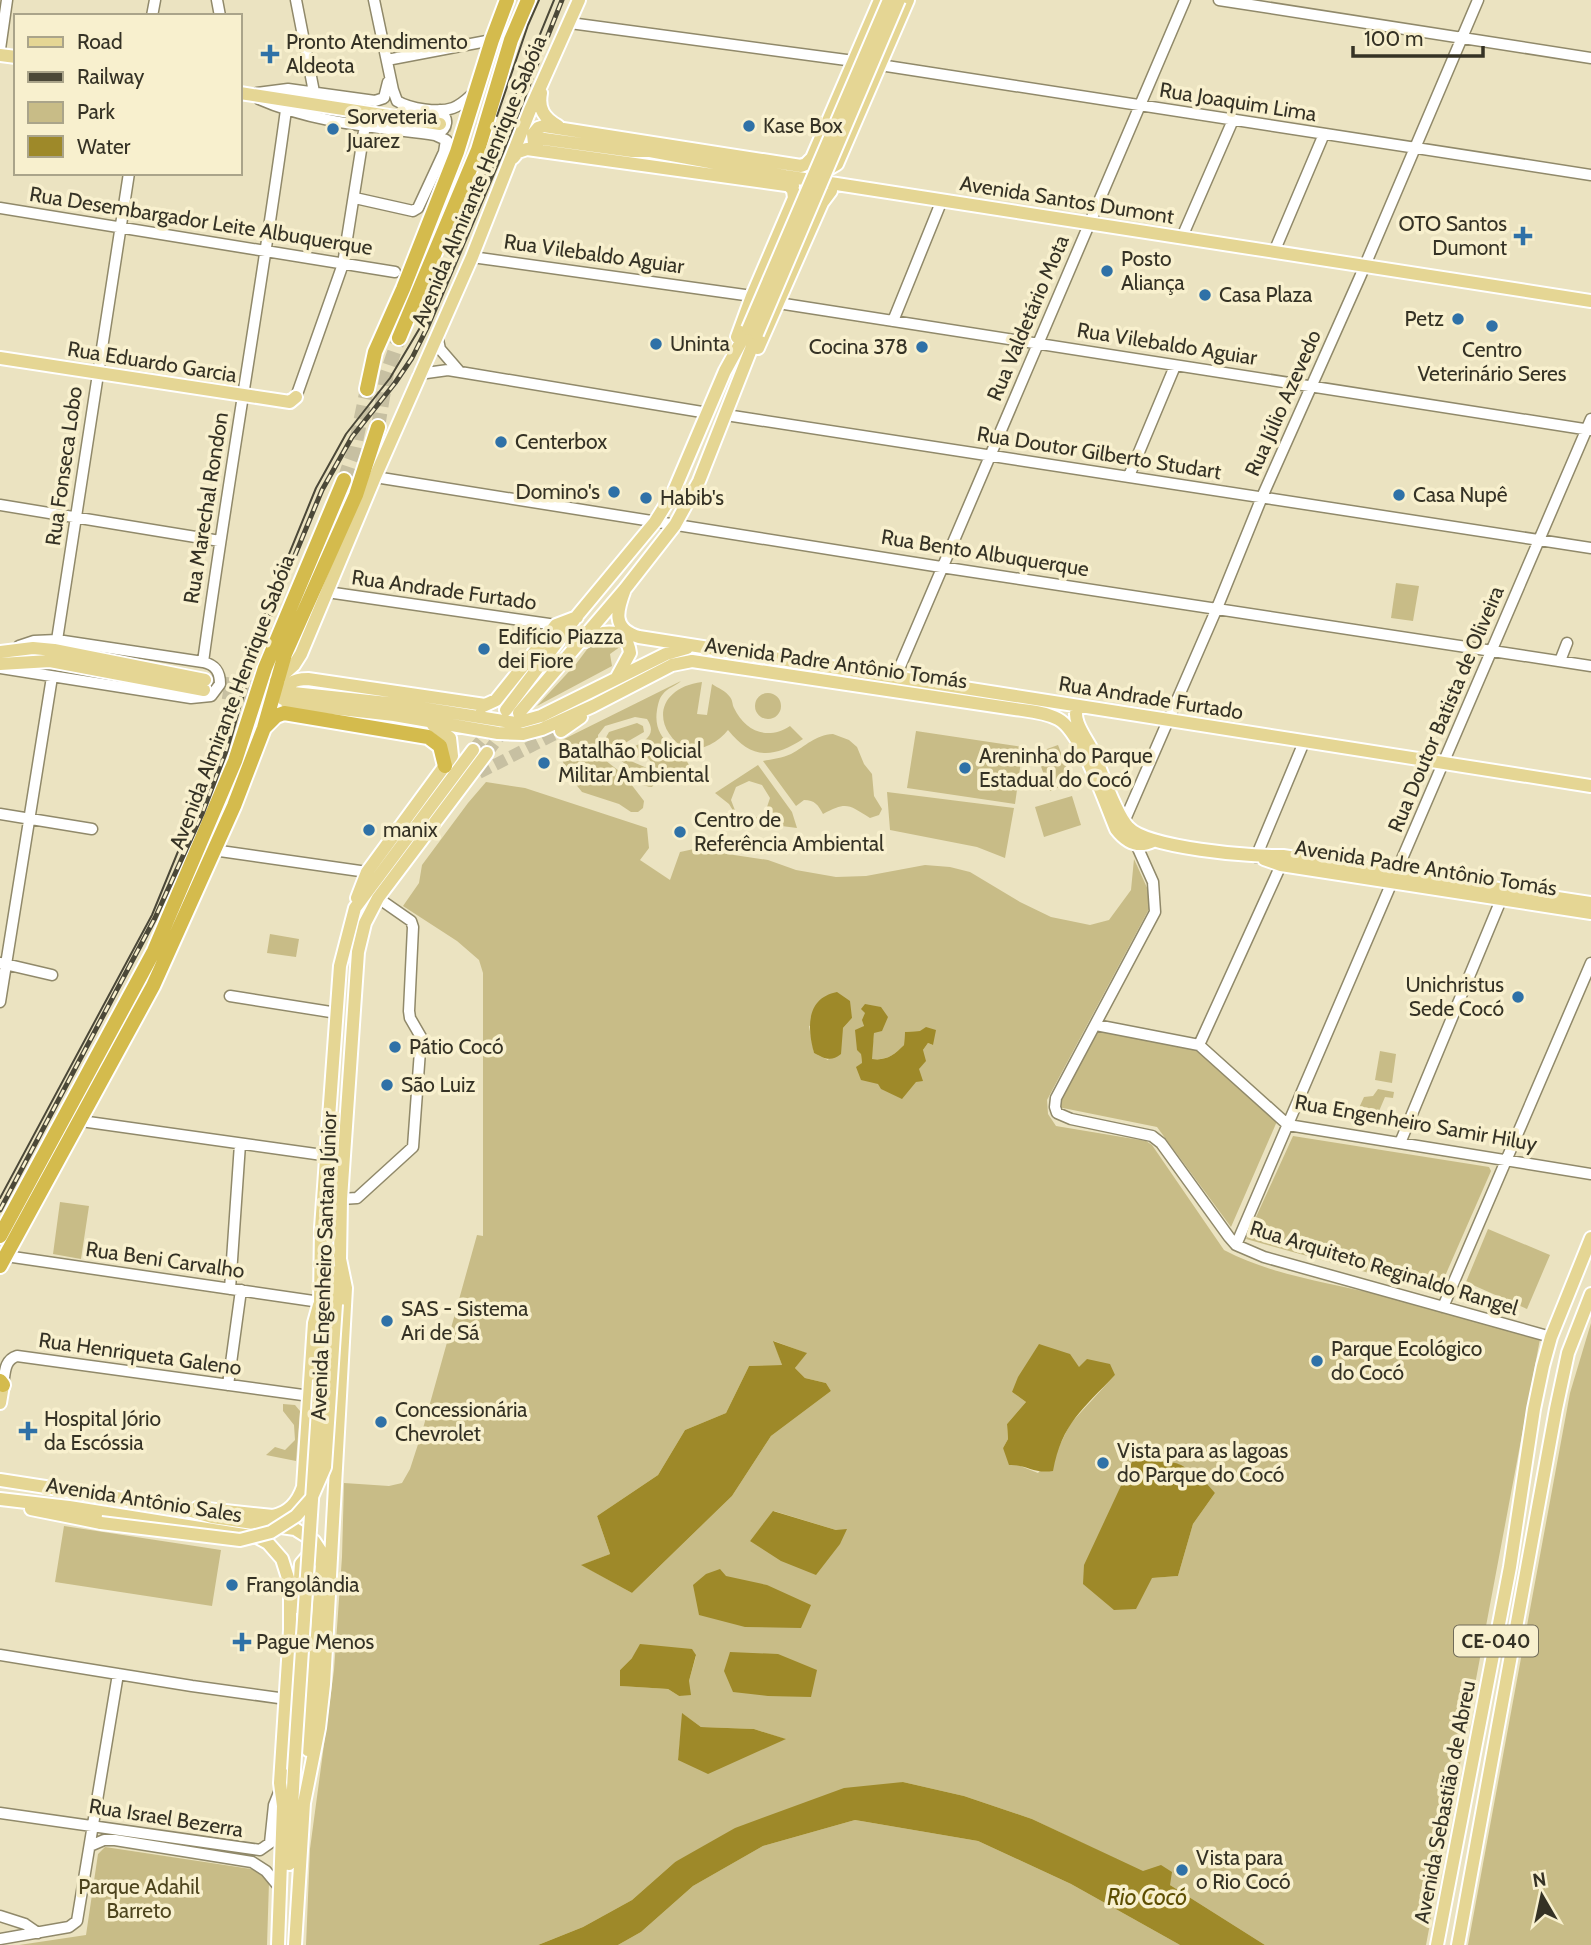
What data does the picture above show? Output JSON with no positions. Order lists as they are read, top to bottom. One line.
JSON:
{"streets":{"highway":["Avenida Almirante Henrique Sabóia"],"main road":["Avenida Santos Dumont","Rua Eduardo Garcia","Rua Andrade Furtado","Avenida Padre Antônio Tomás","Avenida Engenheiro Santana Júnior","Rua Henriqueta Galeno","Avenida Antônio Sales","CE-040","Avenida Sebastião de Abreu"],"street":["Rua Joaquim Lima","Rua Desembargador Leite Albuquerque","Rua Vilebaldo Aguiar","Rua Valdetário Mota","Rua Júlio Azevedo","Rua Doutor Gilberto Studart","Rua Fonseca Lobo","Rua Marechal Rondon","Rua Bento Albuquerque","Rua Doutor Batista de Oliveira","Rua Engenheiro Samir Hiluy","Rua Beni Carvalho","Rua Arquiteto Reginaldo Rangel","Rua Israel Bezerra"]},"crossings":[["Rua Joaquim Lima","Rua Valdetário Mota"],["Rua Joaquim Lima","Rua Júlio Azevedo"],["Avenida Almirante Henrique Sabóia","Rua Vilebaldo Aguiar"],["Avenida Almirante Henrique Sabóia","Rua Bento Albuquerque"],["Avenida Almirante Henrique Sabóia","Rua Andrade Furtado"],["Avenida Almirante Henrique Sabóia","Rua Beni Carvalho"],["Avenida Santos Dumont","Rua Valdetário Mota"],["Avenida Santos Dumont","Rua Júlio Azevedo"],["Rua Desembargador Leite Albuquerque","Rua Fonseca Lobo"],["Rua Desembargador Leite Albuquerque","Rua Marechal Rondon"],["Rua Vilebaldo Aguiar","Rua Valdetário Mota"],["Rua Vilebaldo Aguiar","Rua Júlio Azevedo"],["Rua Vilebaldo Aguiar","Rua Doutor Batista de Oliveira"],["Rua Valdetário Mota","Rua Doutor Gilberto Studart"],["Rua Valdetário Mota","Rua Bento Albuquerque"],["Rua Valdetário Mota","Rua Andrade Furtado"],["Rua Valdetário Mota","Avenida Padre Antônio Tomás"],["Rua Eduardo Garcia","Rua Fonseca Lobo"],["Rua Eduardo Garcia","Rua Marechal Rondon"],["Rua Júlio Azevedo","Rua Doutor Gilberto Studart"],["Rua Júlio Azevedo","Rua Bento Albuquerque"],["Rua Júlio Azevedo","Rua Andrade Furtado"],["Rua Júlio Azevedo","Avenida Padre Antônio Tomás"],["Rua Doutor Gilberto Studart","Rua Doutor Batista de Oliveira"],["Rua Bento Albuquerque","Rua Doutor Batista de Oliveira"],["Rua Andrade Furtado","Avenida Padre Antônio Tomás"],["Rua Andrade Furtado","Rua Doutor Batista de Oliveira"],["Avenida Padre Antônio Tomás","Rua Doutor Batista de Oliveira"],["Avenida Padre Antônio Tomás","Rua Arquiteto Reginaldo Rangel"],["Rua Doutor Batista de Oliveira","Rua Engenheiro Samir Hiluy"],["Rua Doutor Batista de Oliveira","Rua Arquiteto Reginaldo Rangel"],["Rua Beni Carvalho","Avenida Engenheiro Santana Júnior"],["Avenida Engenheiro Santana Júnior","Avenida Antônio Sales"],["Avenida Engenheiro Santana Júnior","Rua Israel Bezerra"],["Rua Arquiteto Reginaldo Rangel","CE-040"],["Rua Arquiteto Reginaldo Rangel","Avenida Sebastião de Abreu"],["CE-040","Avenida Sebastião de Abreu"]],"water":["Rio Cocó"],"parks":["Parque Adahil Barreto"],"places":{"health":["Pronto Atendimento Aldeota","OTO Santos Dumont","Hospital Jório da Escóssia","Pague Menos"],"other":["Kase Box","Sorveteria Juarez","Posto Aliança","Casa Plaza","Petz","Centro Veterinário Seres","Uninta","Cocina 378","Centerbox","Domino's","Casa Nupê","Habib's","Edifício Piazza dei Fiore","Batalhão Policial Militar Ambiental","Areninha do Parque Estadual do Cocó","manix","Centro de Referência Ambiental","Unichristus Sede Cocó","Pátio Cocó","São Luiz","SAS - Sistema Ari de Sá","Parque Ecológico do Cocó","Concessionária Chevrolet","Vista para as lagoas do Parque do Cocó","Frangolândia","Vista para o Rio Cocó"]},"legend":["Road","Railway","Park","Water"],"scale_bar":"100 m","north":"top"}
